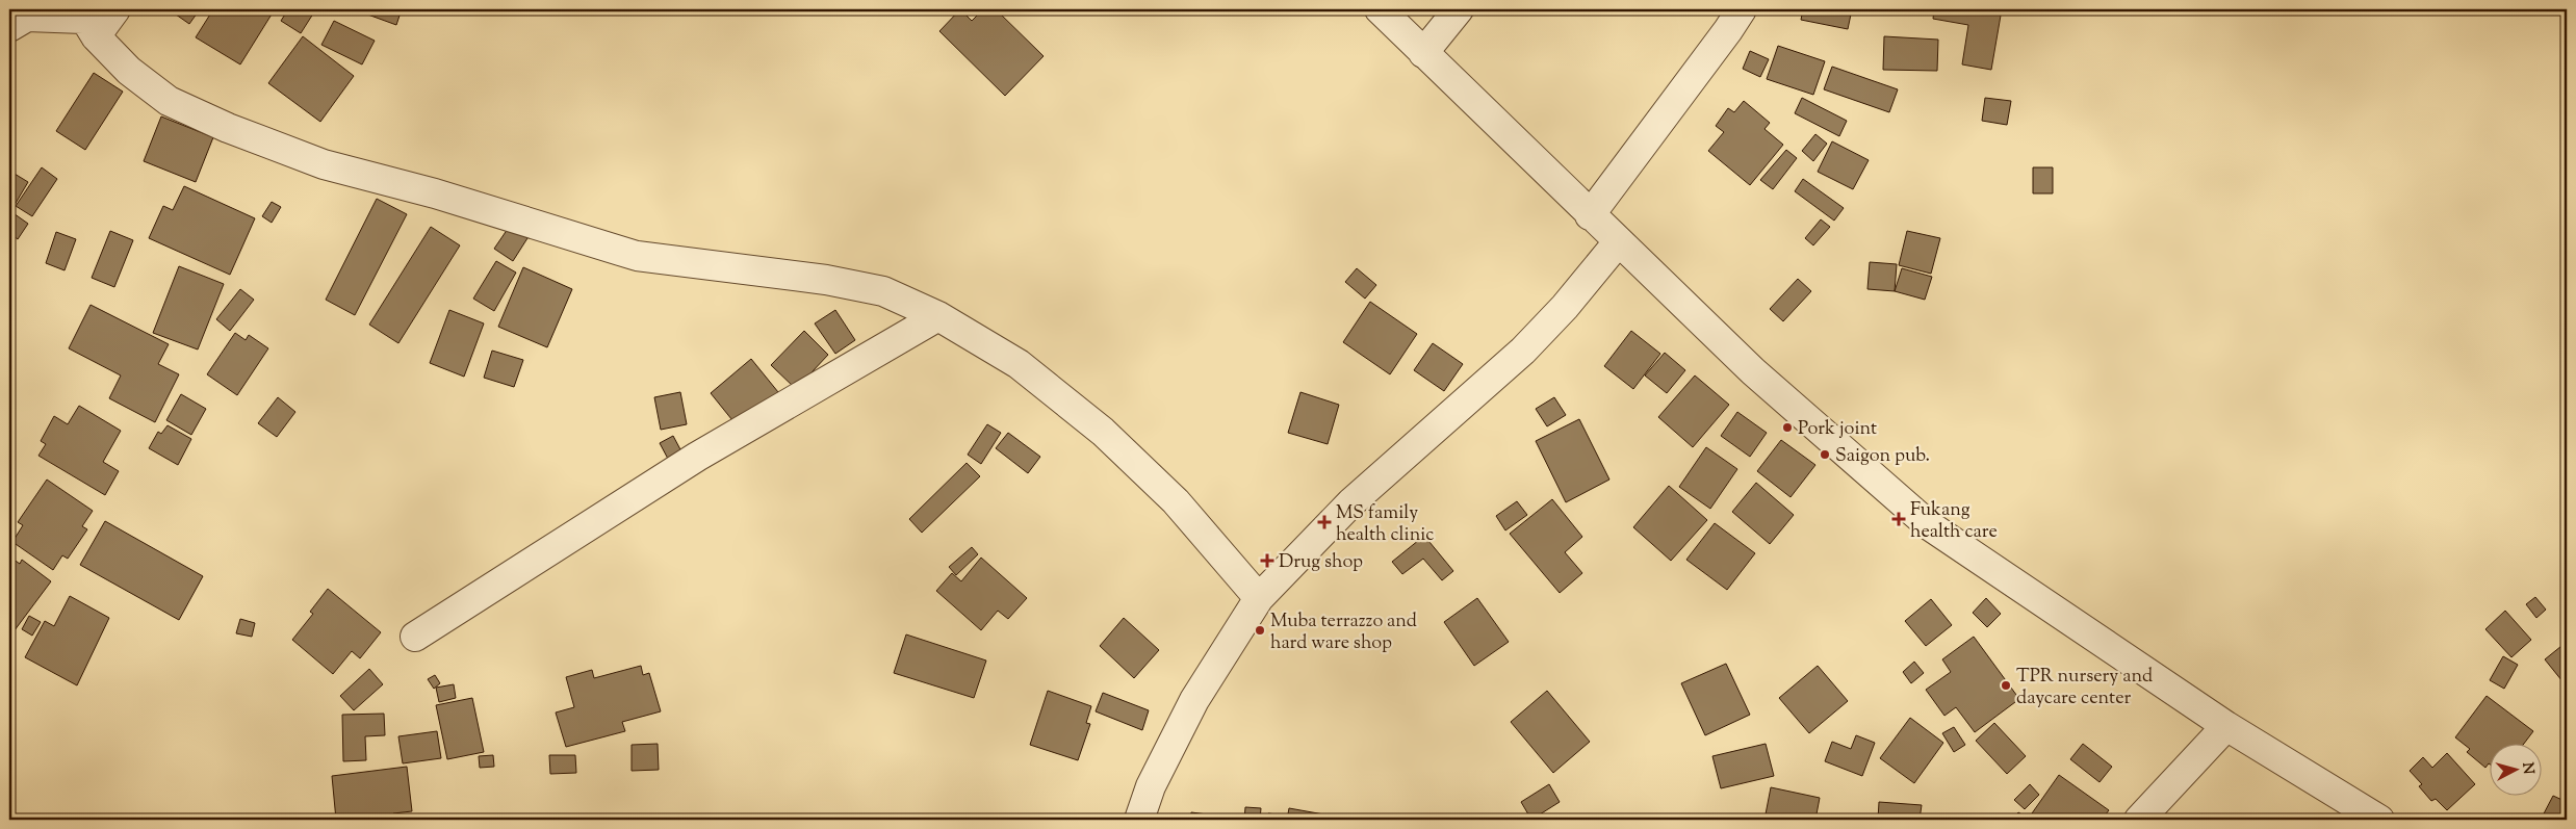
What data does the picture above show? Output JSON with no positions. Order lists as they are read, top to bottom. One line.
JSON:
{"places":{"other":["Pork joint","Saigon pub.","Muba terrazzo and hard ware shop","TPR nursery and daycare center"],"health":["Fukang health care","MS family health clinic","Drug shop"]},"north":"right"}
